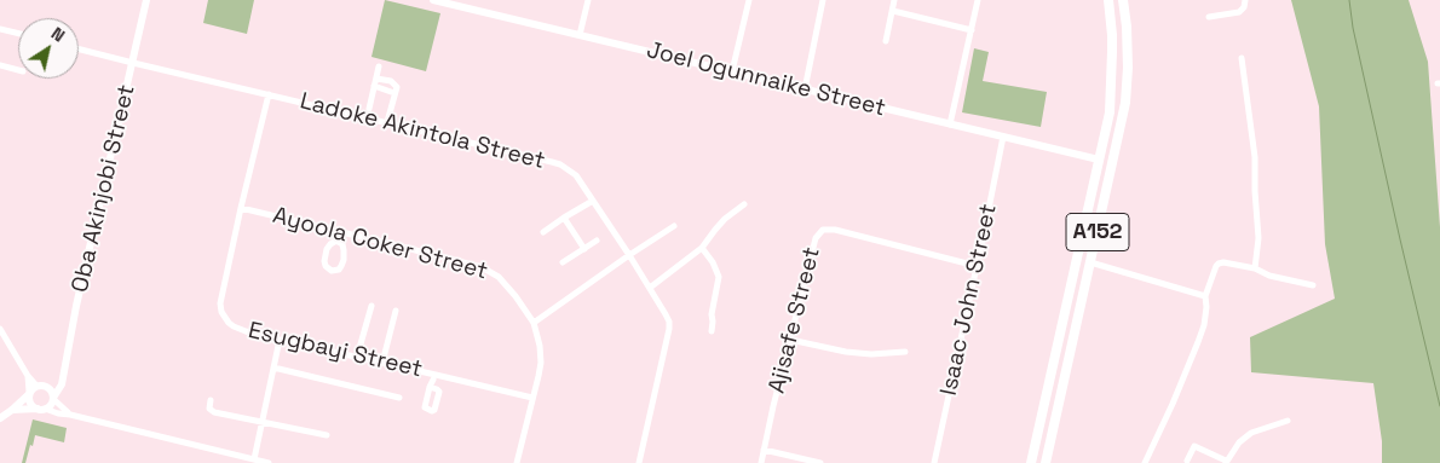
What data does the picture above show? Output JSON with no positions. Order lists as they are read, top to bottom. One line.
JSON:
{"streets":{"main road":["A152"],"street":["Joel Ogunnaike Street","Ladoke Akintola Street","Oba Akinjobi Street","Ayoola Coker Street","Isaac John Street","Ajisafe Street","Esugbayi Street"]},"crossings":[["Joel Ogunnaike Street","A152"],["Joel Ogunnaike Street","Isaac John Street"],["Ladoke Akintola Street","Oba Akinjobi Street"],["Ladoke Akintola Street","Esugbayi Street"],["Ayoola Coker Street","Esugbayi Street"],["Isaac John Street","Ajisafe Street"]],"north":"top right"}
